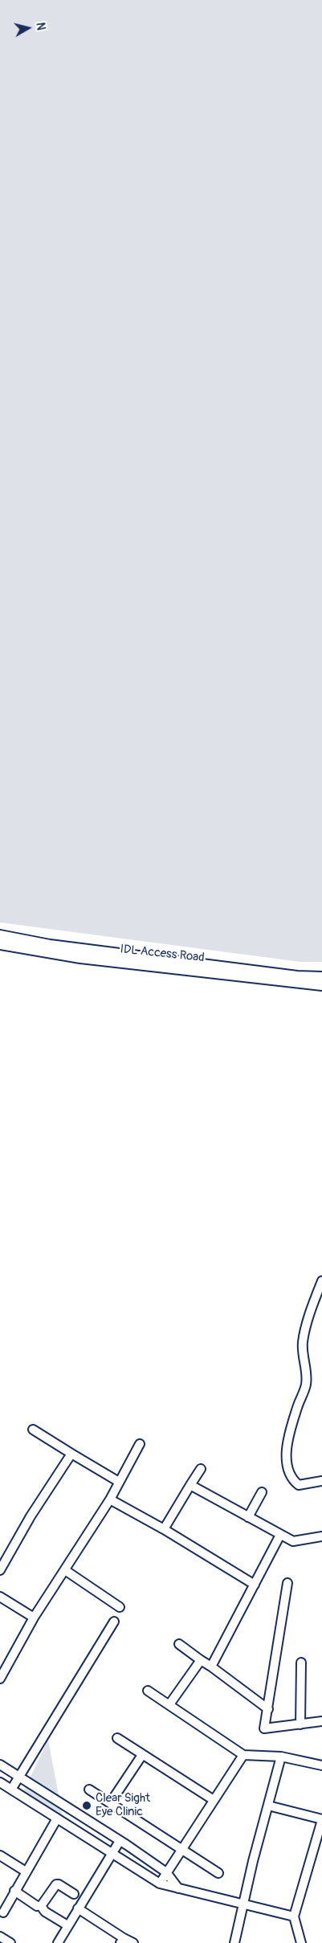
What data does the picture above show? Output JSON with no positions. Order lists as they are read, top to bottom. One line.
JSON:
{"streets":{"street":["IDL Access Road"]},"places":["Clear Sight Eye Clinic"],"north":"right"}
